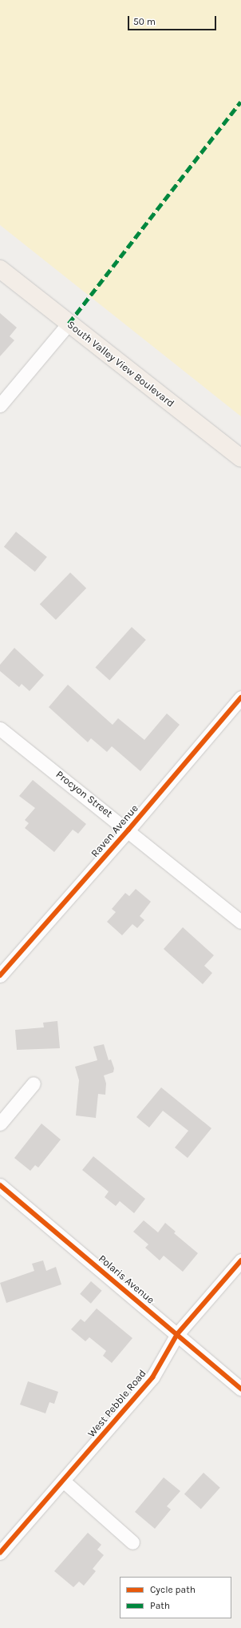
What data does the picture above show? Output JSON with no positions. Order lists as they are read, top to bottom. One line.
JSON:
{"streets":{"main road":["South Valley View Boulevard"],"street":["Procyon Street","Raven Avenue","Polaris Avenue","West Pebble Road"]},"crossings":[["Procyon Street","Raven Avenue"],["Polaris Avenue","West Pebble Road"]],"legend":["Cycle path","Path"],"scale_bar":"50 m"}
